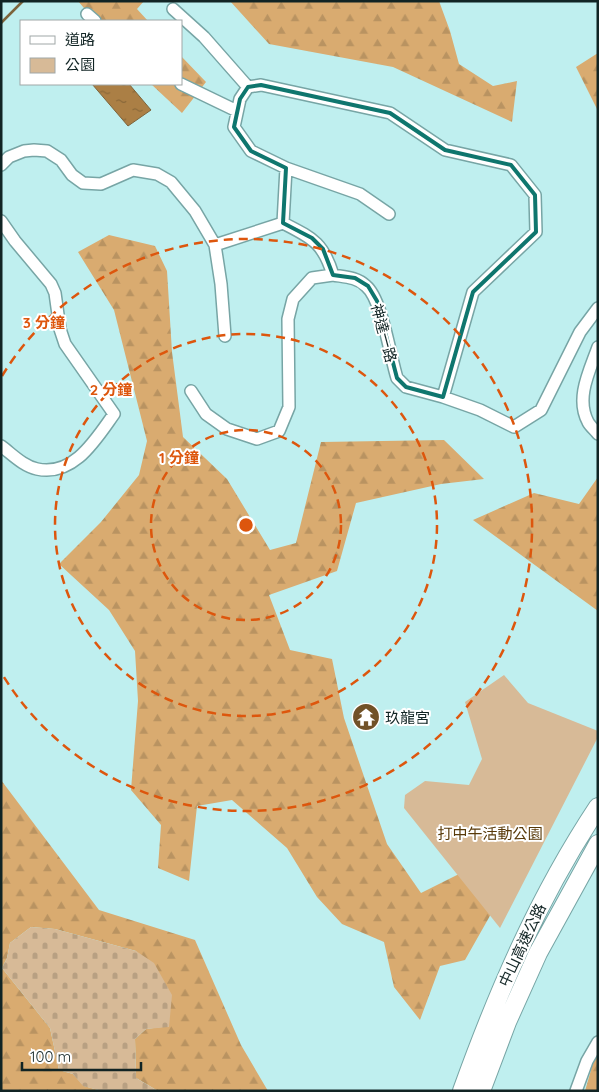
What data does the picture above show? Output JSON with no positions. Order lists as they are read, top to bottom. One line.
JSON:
{"streets":{"highway":["中山高速公路"],"street":["神達一路"]},"parks":["打中午活動公園"],"places":{"temple":["玖龍宮"]},"legend":["道路","公園"],"scale_bar":"100 m","rings":["3 分鐘","2 分鐘","1 分鐘"]}
